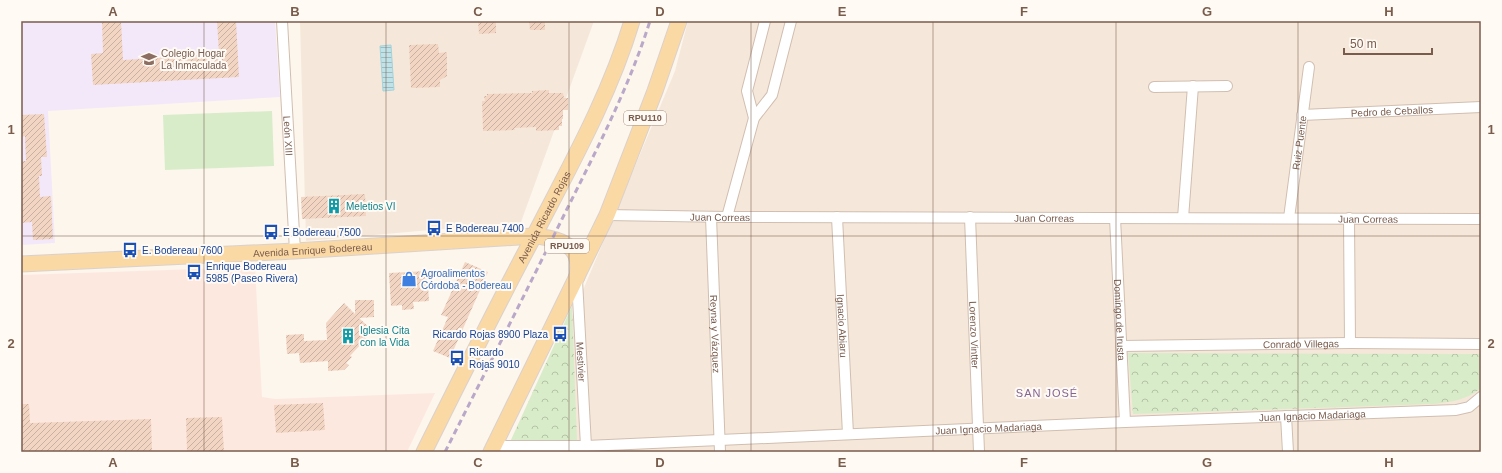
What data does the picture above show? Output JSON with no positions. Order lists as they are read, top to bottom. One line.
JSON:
{"streets":{"main road":["RPU110","Avenida Ricardo Rojas","RPU109","Avenida Enrique Bodereau"],"street":["Pedro de Ceballos","León XIII","Ruiz Puente","Juan Correas","Domingo de Irusta","Ignacio Abiaru","Reyna y Vázquez","Lorenzo Vintter","Conrado Villegas","Mestivier","Juan Ignacio Madariaga"]},"crossings":[["Pedro de Ceballos","Ruiz Puente"],["RPU110","Juan Correas"],["RPU110","RPU109"],["RPU110","Avenida Enrique Bodereau"],["RPU110","Mestivier"],["León XIII","Avenida Enrique Bodereau"],["Ruiz Puente","Juan Correas"],["Juan Correas","Domingo de Irusta"],["Juan Correas","Ignacio Abiaru"],["Juan Correas","Reyna y Vázquez"],["Juan Correas","Lorenzo Vintter"],["Avenida Ricardo Rojas","Avenida Enrique Bodereau"],["RPU109","Avenida Enrique Bodereau"],["RPU109","Mestivier"],["RPU109","Juan Ignacio Madariaga"],["Avenida Enrique Bodereau","Mestivier"],["Domingo de Irusta","Conrado Villegas"],["Domingo de Irusta","Juan Ignacio Madariaga"],["Ignacio Abiaru","Juan Ignacio Madariaga"],["Reyna y Vázquez","Juan Ignacio Madariaga"],["Lorenzo Vintter","Juan Ignacio Madariaga"],["Mestivier","Juan Ignacio Madariaga"]],"districts":["SAN JOSÉ"],"places":{"school or university":["Colegio Hogar La Inmaculada"],"building":["Meletios VI","Iglesia Cita con la Vida"],"bus stop":["E Bodereau 7400","E Bodereau 7500","E. Bodereau 7600","Enrique Bodereau 5985 (Paseo Rivera)","Ricardo Rojas 8900 Plaza","Ricardo Rojas 9010"],"shop":["Agroalimentos Córdoba - Bodereau"]},"scale_bar":"50 m","grid":{"columns":["A","B","C","D","E","F","G","H"],"rows":["1","2"]}}
